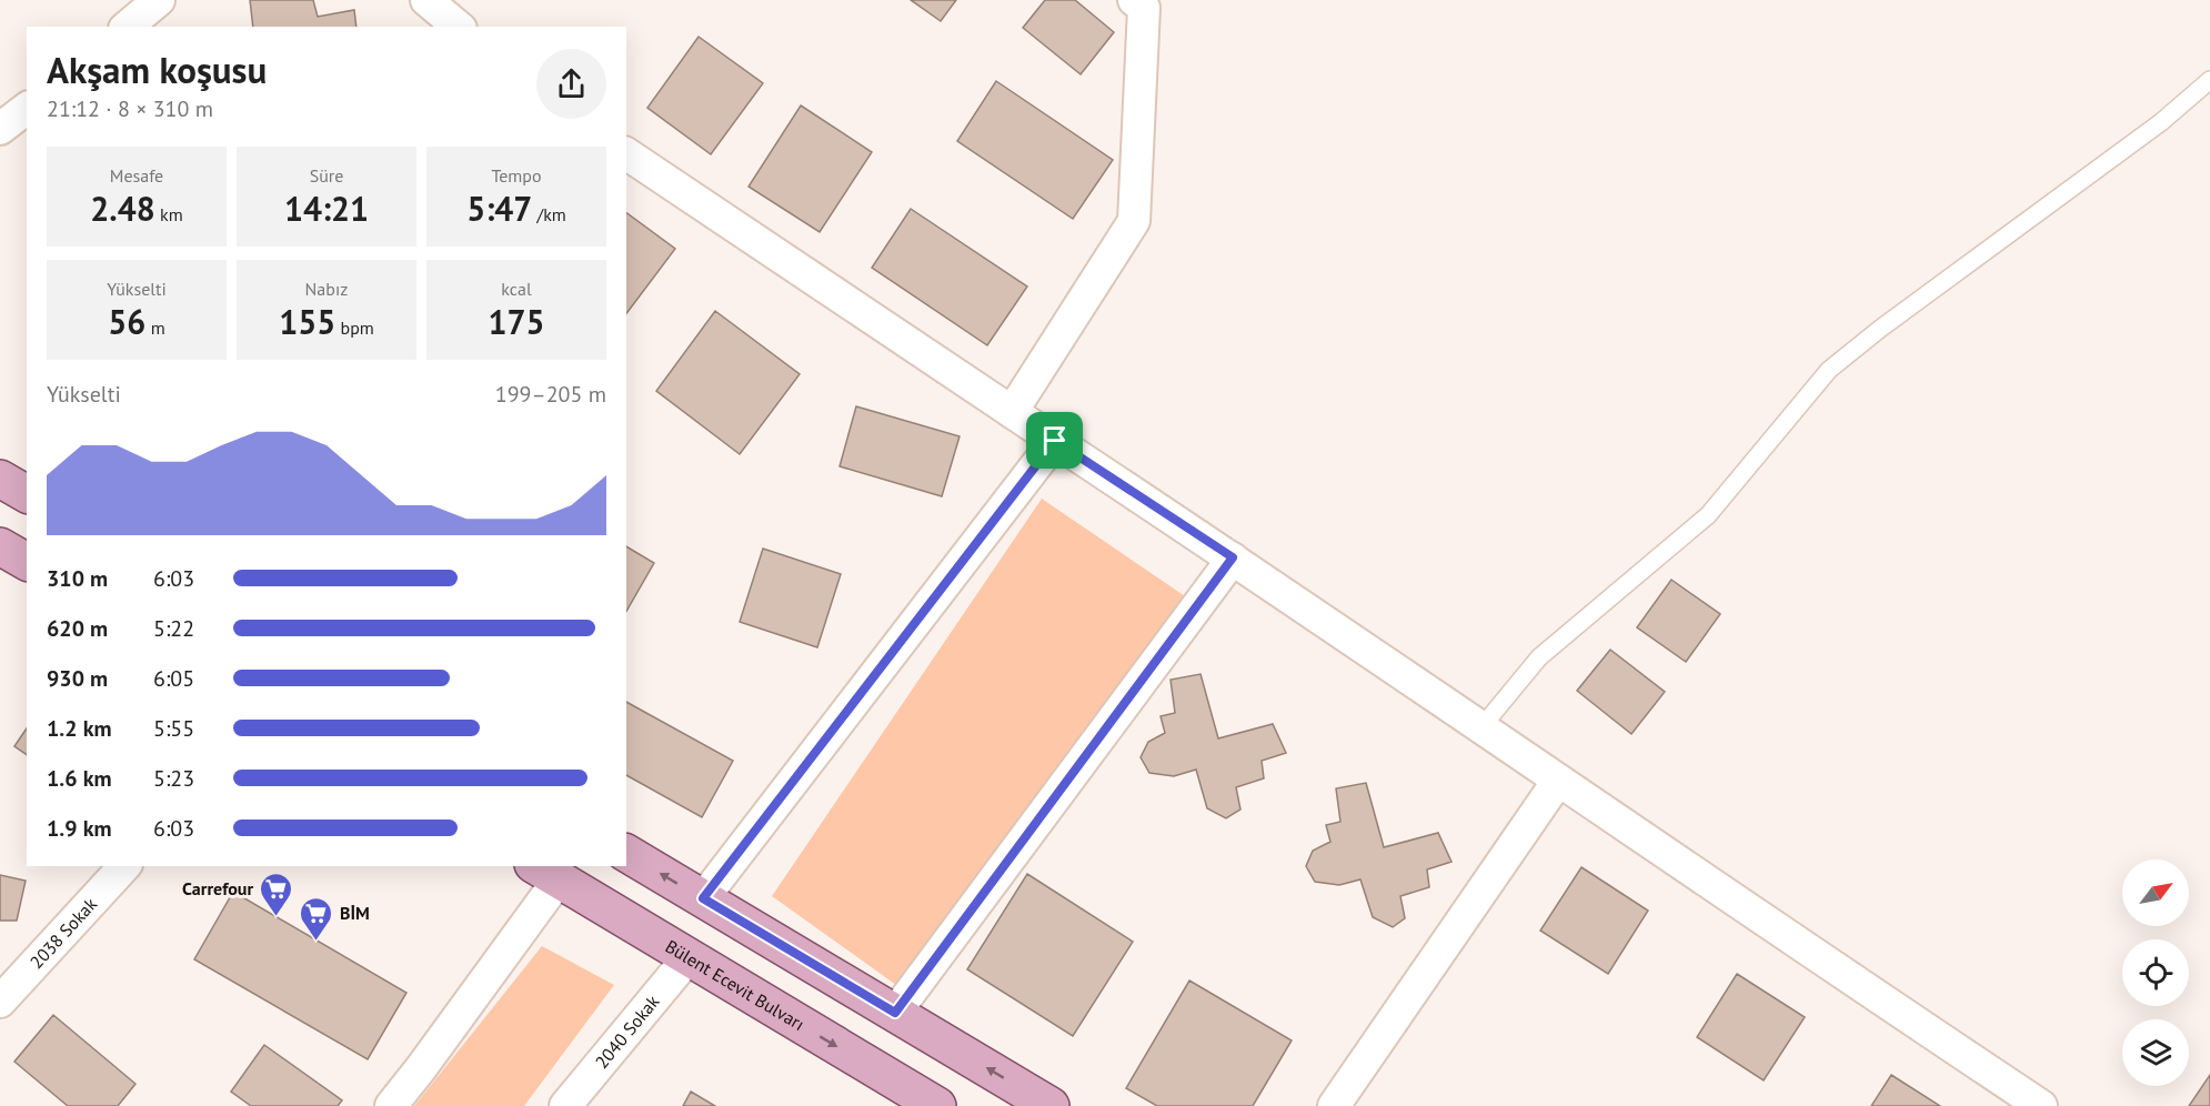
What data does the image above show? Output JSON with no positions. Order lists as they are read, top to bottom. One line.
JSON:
{"streets":{"main road":["Bülent Ecevit Bulvarı"],"street":["2038 Sokak","2040 Sokak"]},"crossings":[["Bülent Ecevit Bulvarı","2040 Sokak"]],"places":{"supermarket":["Carrefour","BİM"]},"north":"top right","page":{"heading":["Akşam koşusu","21:12 · 8 × 310 m"],"stats":[["Mesafe","2.48 km"],["Süre","14:21"],["Tempo","5:47 /km"],["Yükselti","56 m"],["Nabız","155 bpm"],["kcal","175"]],"chart":["Yükselti","199–205 m"],"list":[{"name":"310 m","note":"6:03"},{"name":"620 m","note":"5:22"},{"name":"930 m","note":"6:05"},{"name":"1.2 km","note":"5:55"},{"name":"1.6 km","note":"5:23"},{"name":"1.9 km","note":"6:03"}]}}
